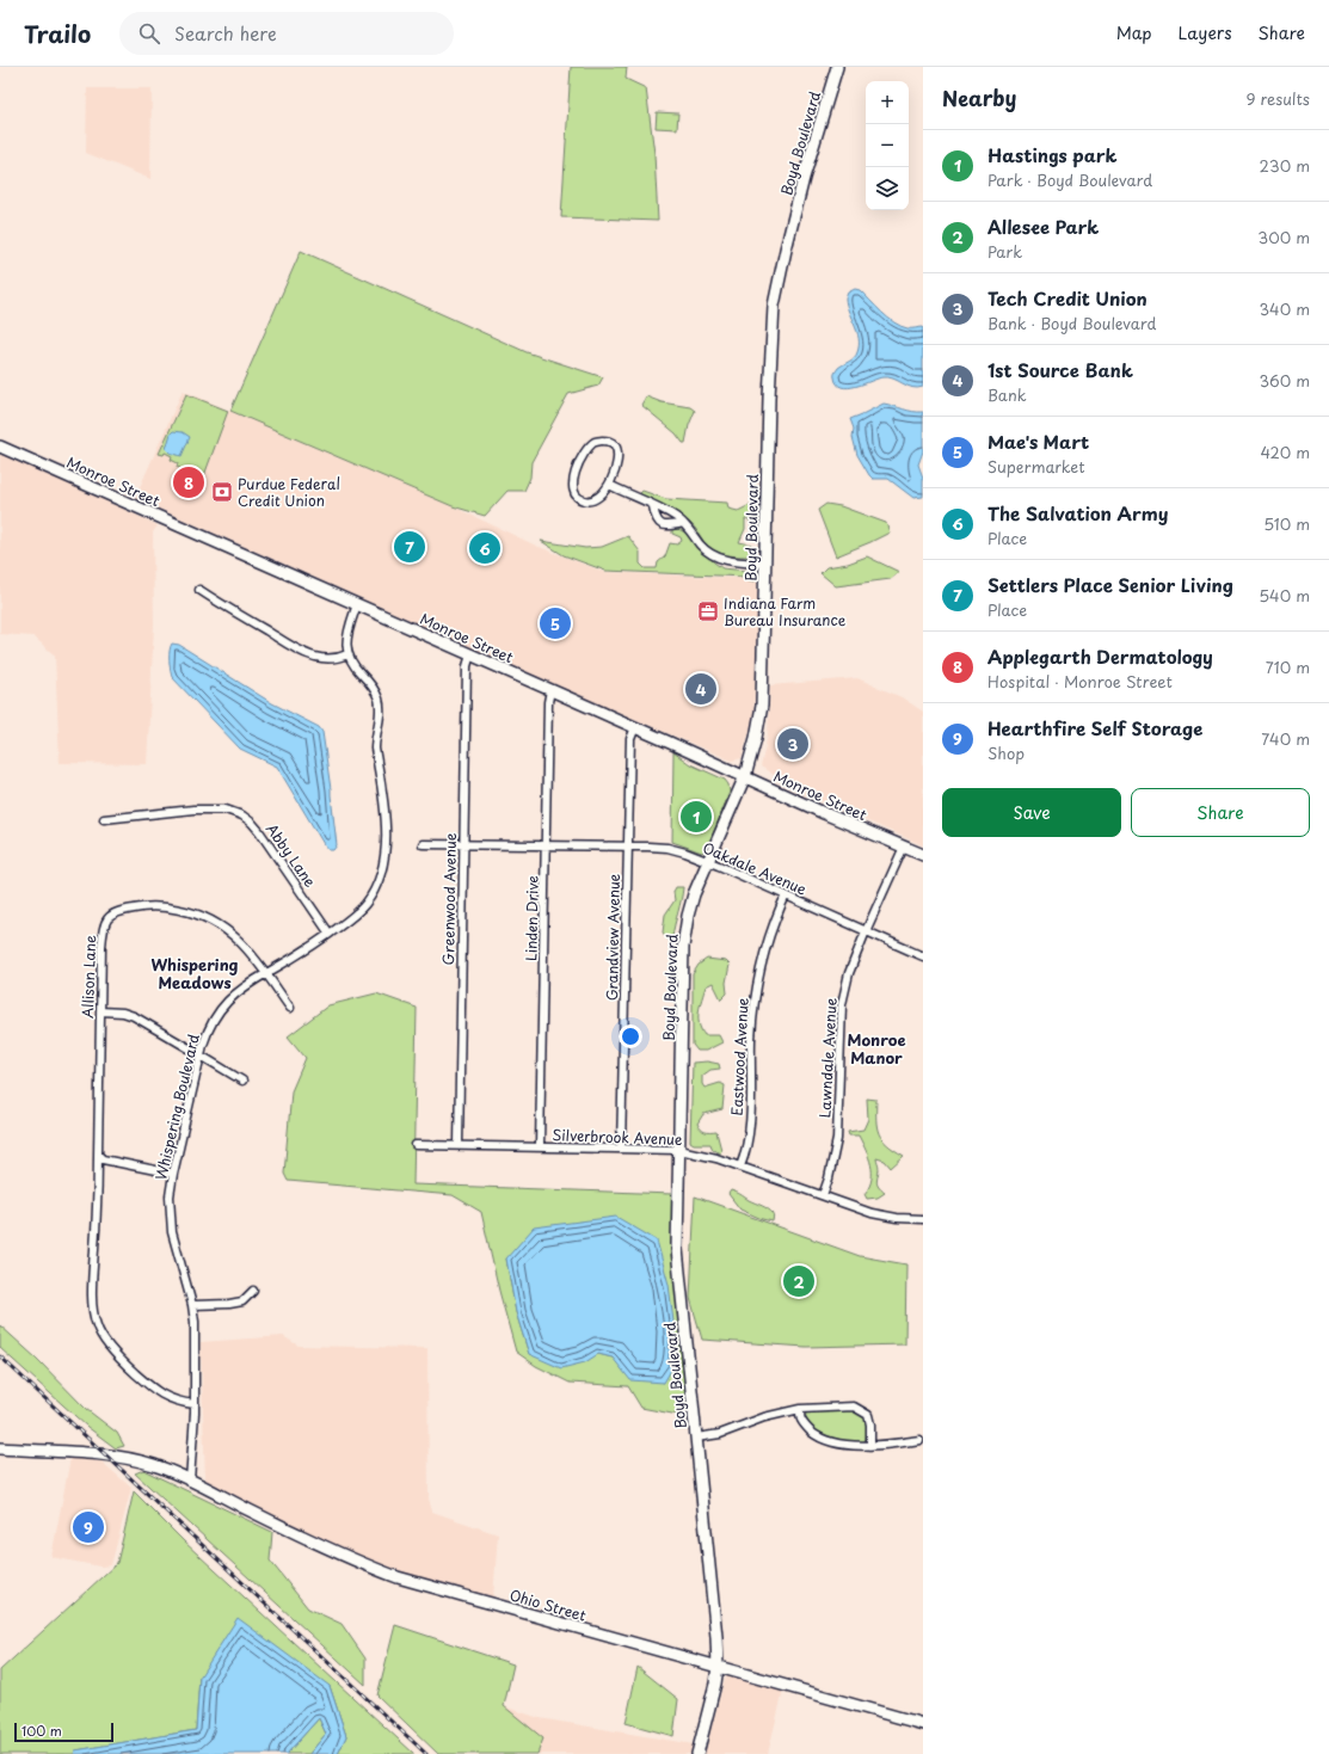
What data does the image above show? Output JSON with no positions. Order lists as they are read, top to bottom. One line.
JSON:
{"streets":{"street":["Boyd Boulevard","Monroe Street","Abby Lane","Oakdale Avenue","Greenwood Avenue","Linden Drive","Grandview Avenue","Allison Lane","Eastwood Avenue","Lawndale Avenue","Whispering Boulevard","Silverbrook Avenue","Ohio Street"]},"crossings":[["Boyd Boulevard","Monroe Street"],["Boyd Boulevard","Oakdale Avenue"],["Boyd Boulevard","Silverbrook Avenue"],["Boyd Boulevard","Ohio Street"],["Monroe Street","Greenwood Avenue"],["Monroe Street","Linden Drive"],["Monroe Street","Grandview Avenue"],["Monroe Street","Lawndale Avenue"],["Abby Lane","Whispering Boulevard"],["Oakdale Avenue","Greenwood Avenue"],["Oakdale Avenue","Linden Drive"],["Oakdale Avenue","Grandview Avenue"],["Oakdale Avenue","Eastwood Avenue"],["Oakdale Avenue","Lawndale Avenue"],["Greenwood Avenue","Silverbrook Avenue"],["Linden Drive","Silverbrook Avenue"],["Grandview Avenue","Silverbrook Avenue"],["Allison Lane","Whispering Boulevard"],["Eastwood Avenue","Silverbrook Avenue"],["Lawndale Avenue","Silverbrook Avenue"],["Whispering Boulevard","Ohio Street"]],"districts":["Whispering Meadows","Monroe Manor"],"places":{"bank":["Purdue Federal Credit Union"],"office":["Indiana Farm Bureau Insurance"]},"scale_bar":"100 m","page":{"header":"Trailo","search":"Search here","nav":["Map","Layers","Share"],"heading":["Nearby","9 results"],"map_buttons":["+","−"],"list":[{"mark":"1","name":"Hastings park","note":"Park · Boyd Boulevard","value":"230 m"},{"mark":"2","name":"Allesee Park","note":"Park","value":"300 m"},{"mark":"3","name":"Tech Credit Union","note":"Bank · Boyd Boulevard","value":"340 m"},{"mark":"4","name":"1st Source Bank","note":"Bank","value":"360 m"},{"mark":"5","name":"Mae's Mart","note":"Supermarket","value":"420 m"},{"mark":"6","name":"The Salvation Army","note":"Place","value":"510 m"},{"mark":"7","name":"Settlers Place Senior Living","note":"Place","value":"540 m"},{"mark":"8","name":"Applegarth Dermatology","note":"Hospital · Monroe Street","value":"710 m"},{"mark":"9","name":"Hearthfire Self Storage","note":"Shop","value":"740 m"}],"pins":["8","7","6","5","4","3","1","2","9"],"buttons":["Save","Share"],"scale":"100 m"}}
